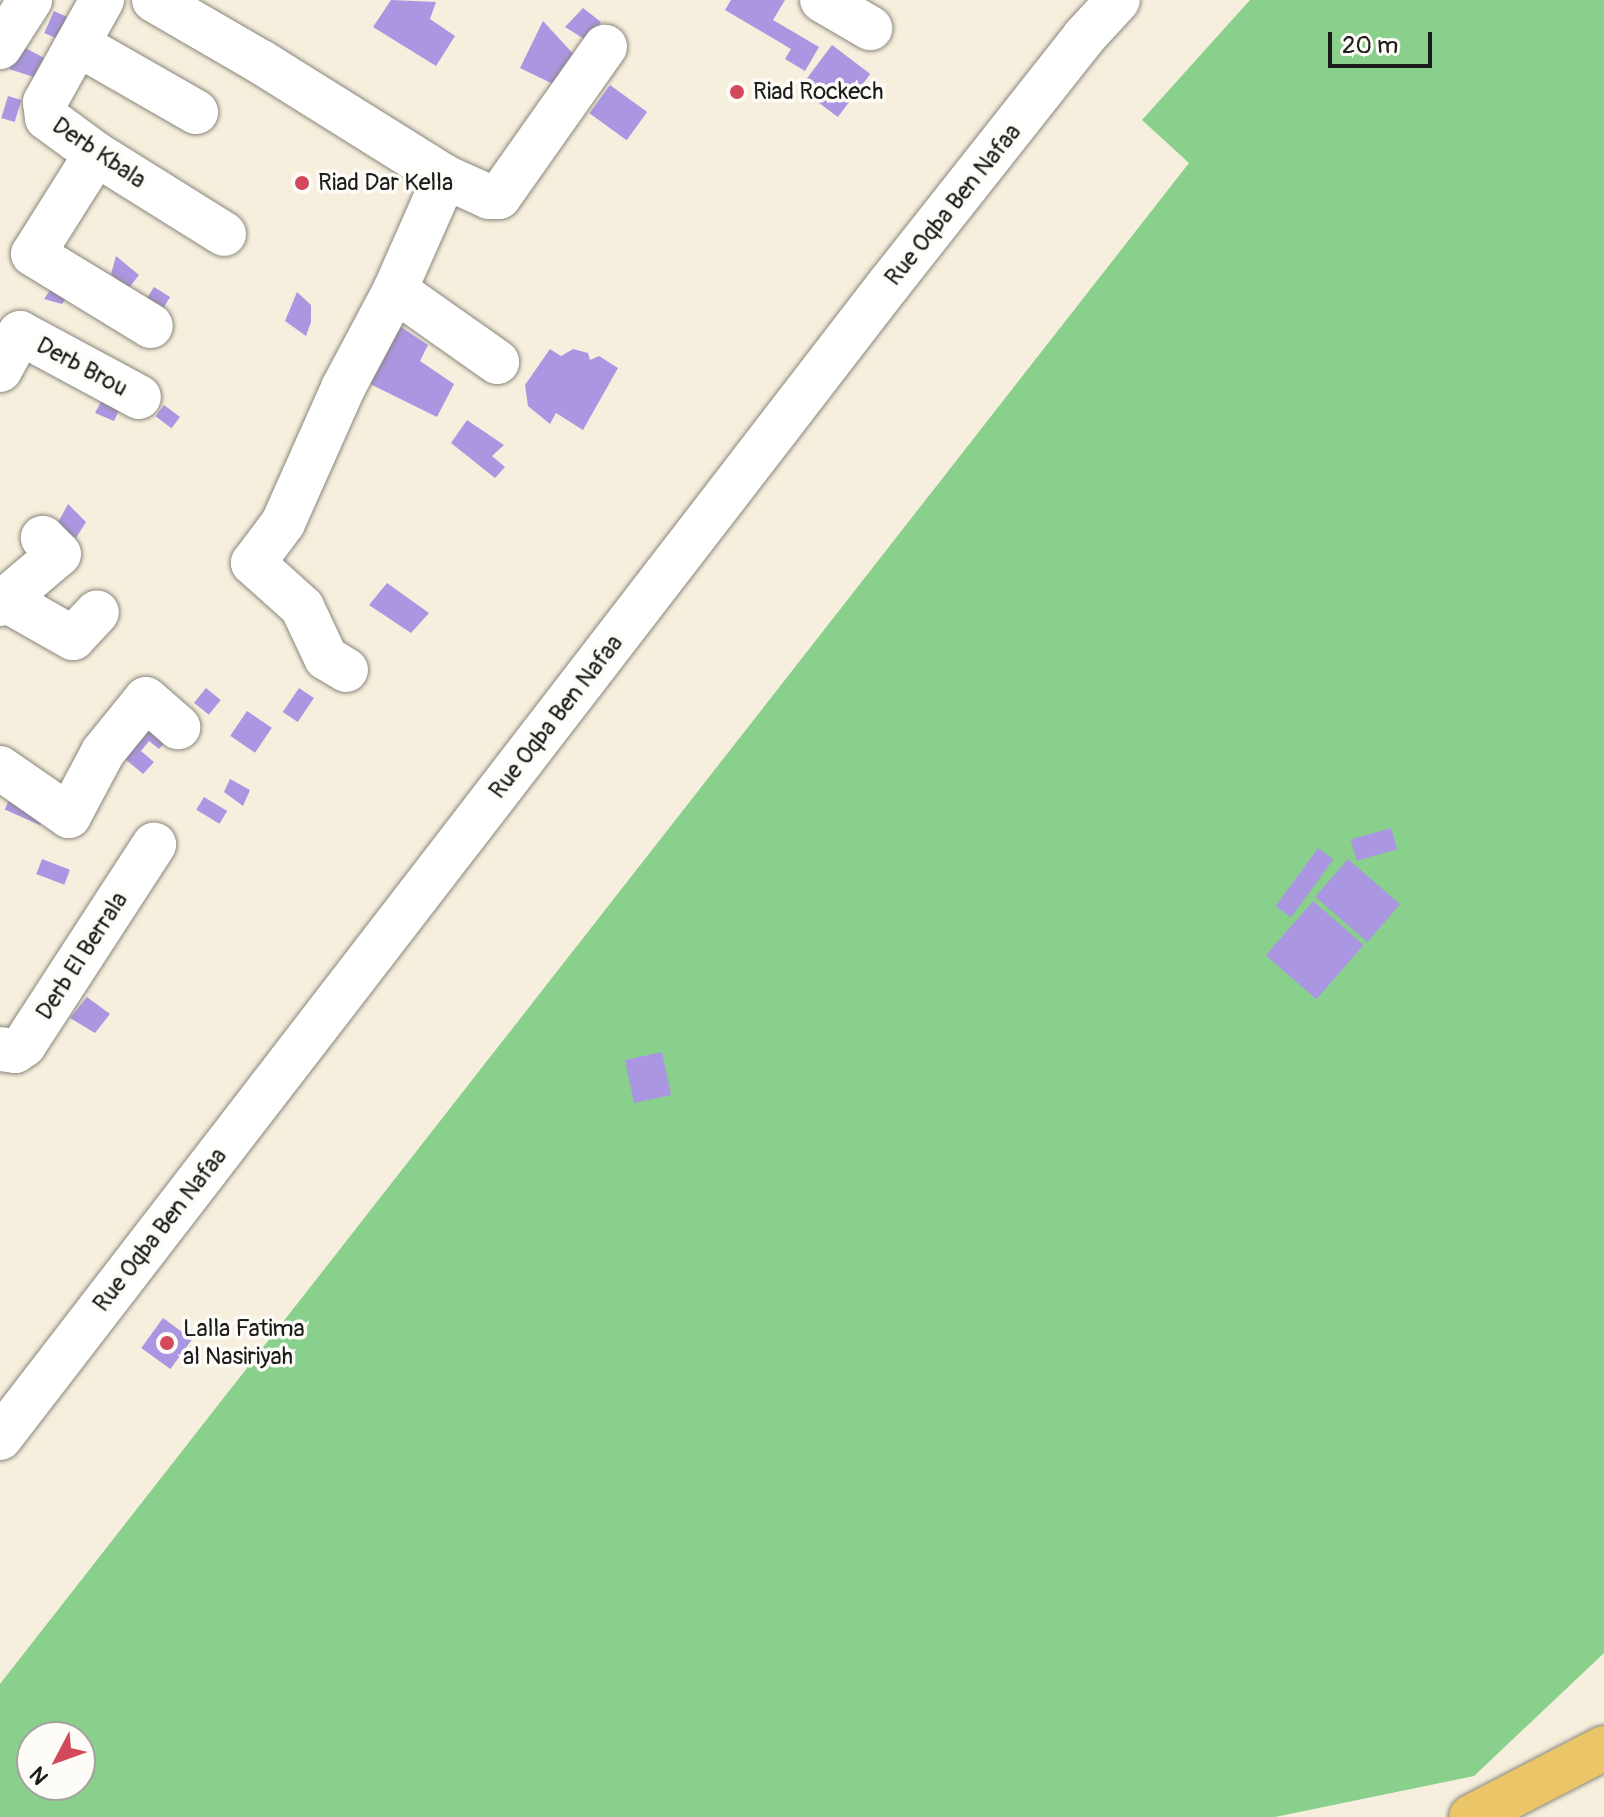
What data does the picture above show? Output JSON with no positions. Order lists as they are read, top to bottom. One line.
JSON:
{"streets":{"street":["Derb Kbala","Rue Oqba Ben Nafaa","Derb Brou","Derb El Berrala"]},"places":["Riad Rockech","Riad Dar Kella","Lalla Fatima al Nasiriyah"],"scale_bar":"20 m","north":"bottom left"}
